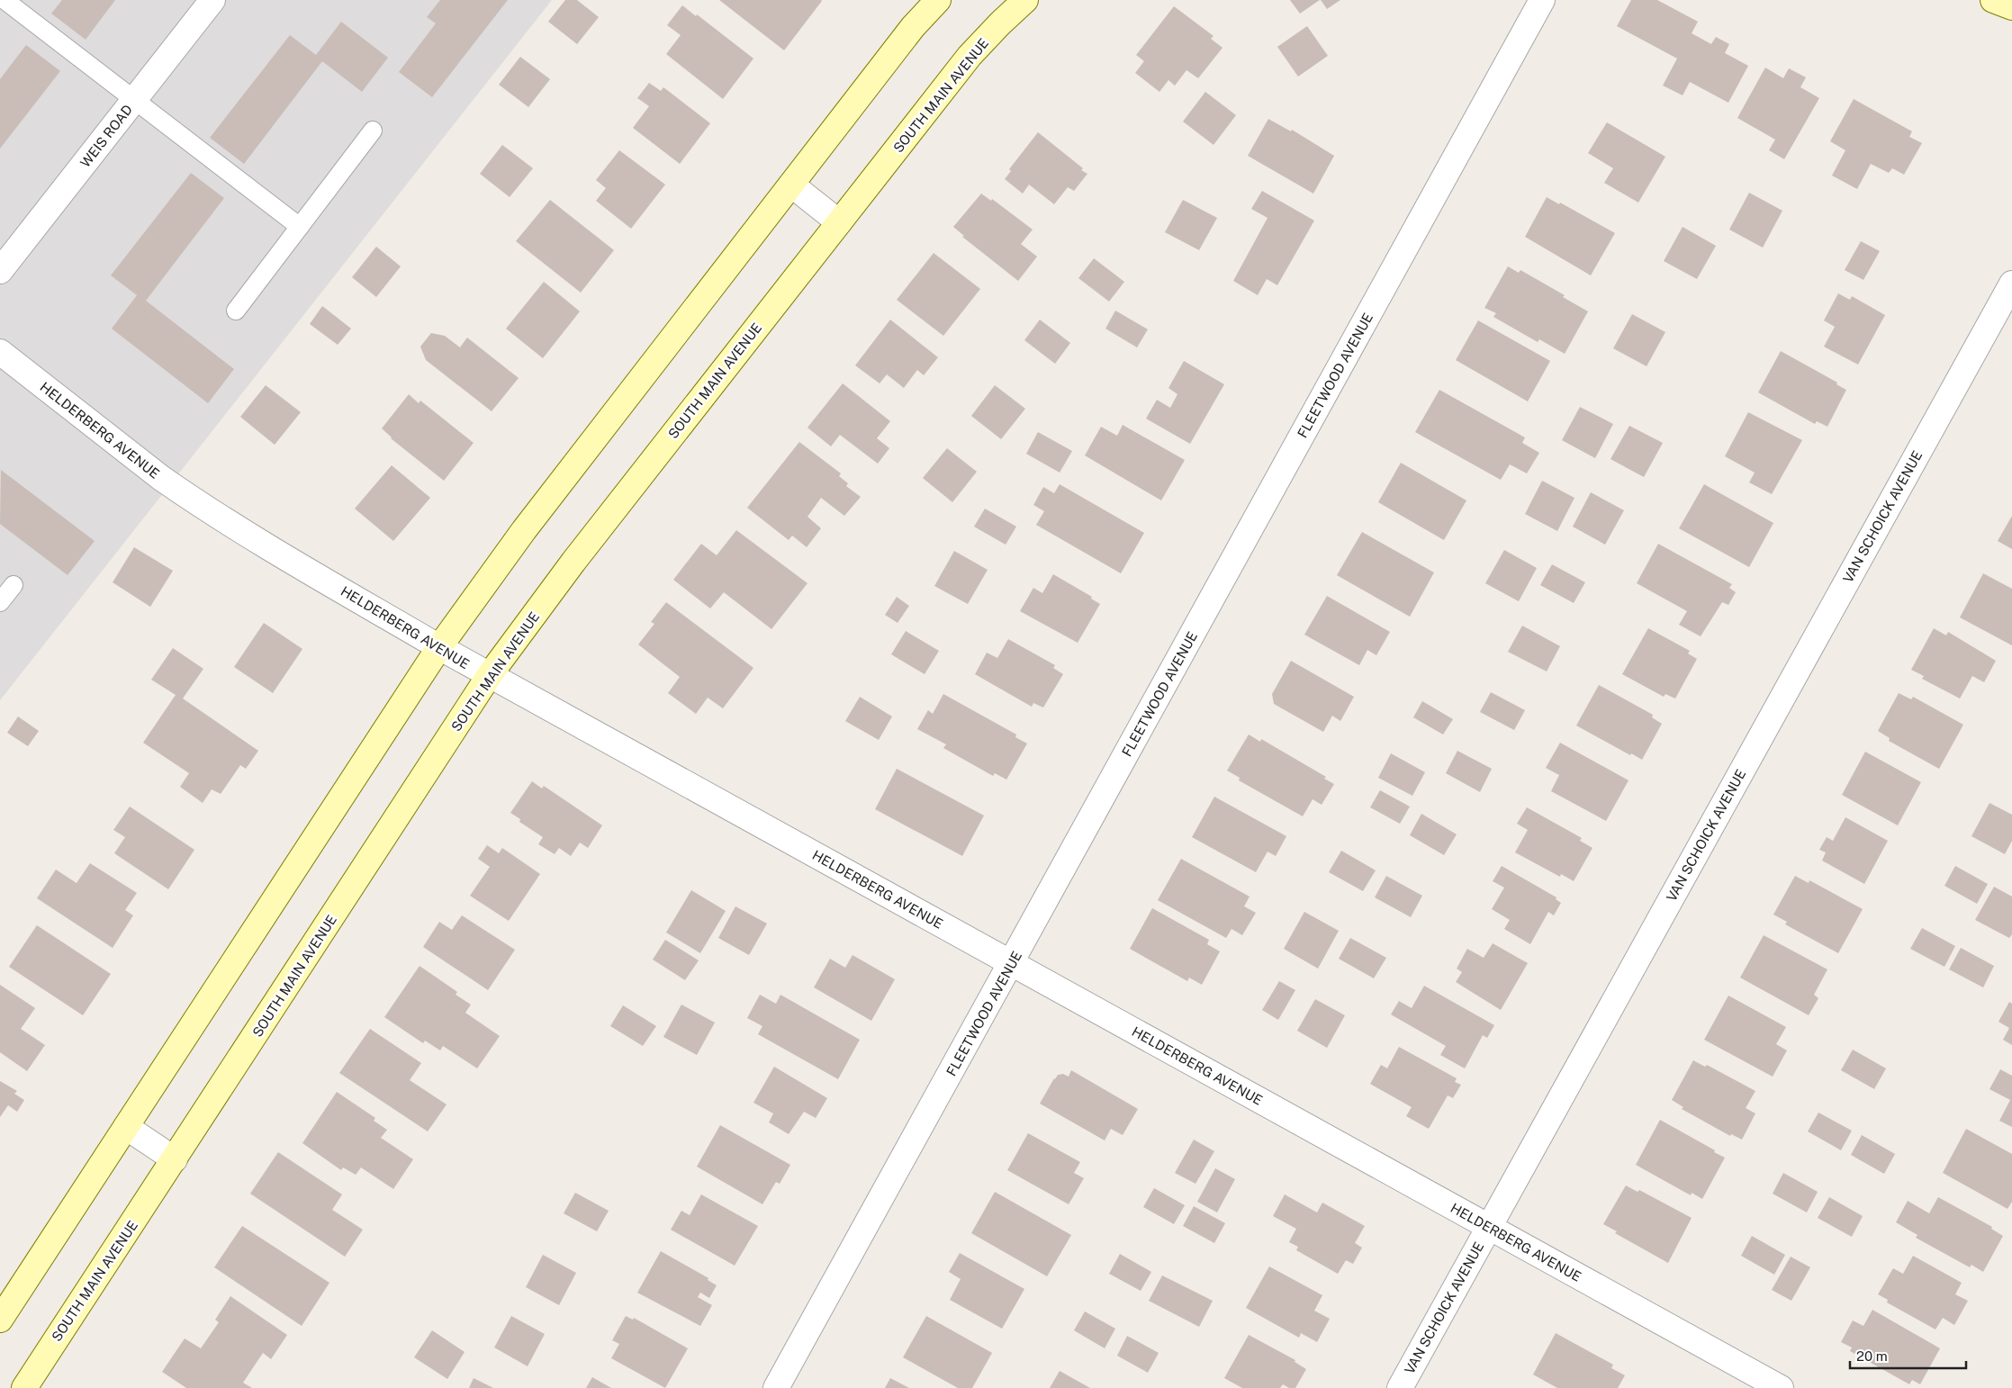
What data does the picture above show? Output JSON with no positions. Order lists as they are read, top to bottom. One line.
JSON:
{"streets":{"street":["SOUTH MAIN AVENUE","WEIS ROAD","FLEETWOOD AVENUE","HELDERBERG AVENUE","VAN SCHOICK AVENUE"]},"crossings":[["SOUTH MAIN AVENUE","HELDERBERG AVENUE"],["FLEETWOOD AVENUE","HELDERBERG AVENUE"],["HELDERBERG AVENUE","VAN SCHOICK AVENUE"]],"scale_bar":"20 m"}
